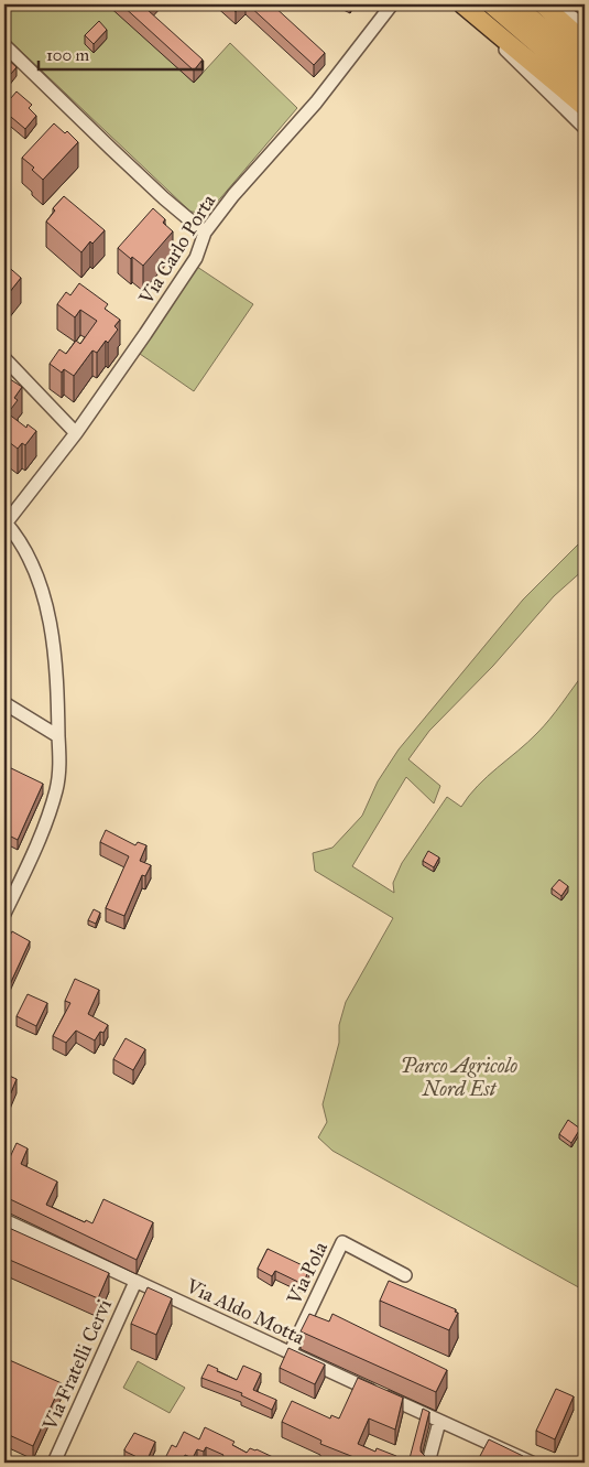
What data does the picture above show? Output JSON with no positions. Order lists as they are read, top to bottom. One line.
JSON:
{"streets":{"street":["Via Carlo Porta","Via Pola","Via Aldo Motta","Via Fratelli Cervi"]},"crossings":[["Via Pola","Via Aldo Motta"],["Via Aldo Motta","Via Fratelli Cervi"]],"parks":["Parco Agricolo Nord Est"],"scale_bar":"100 m"}
